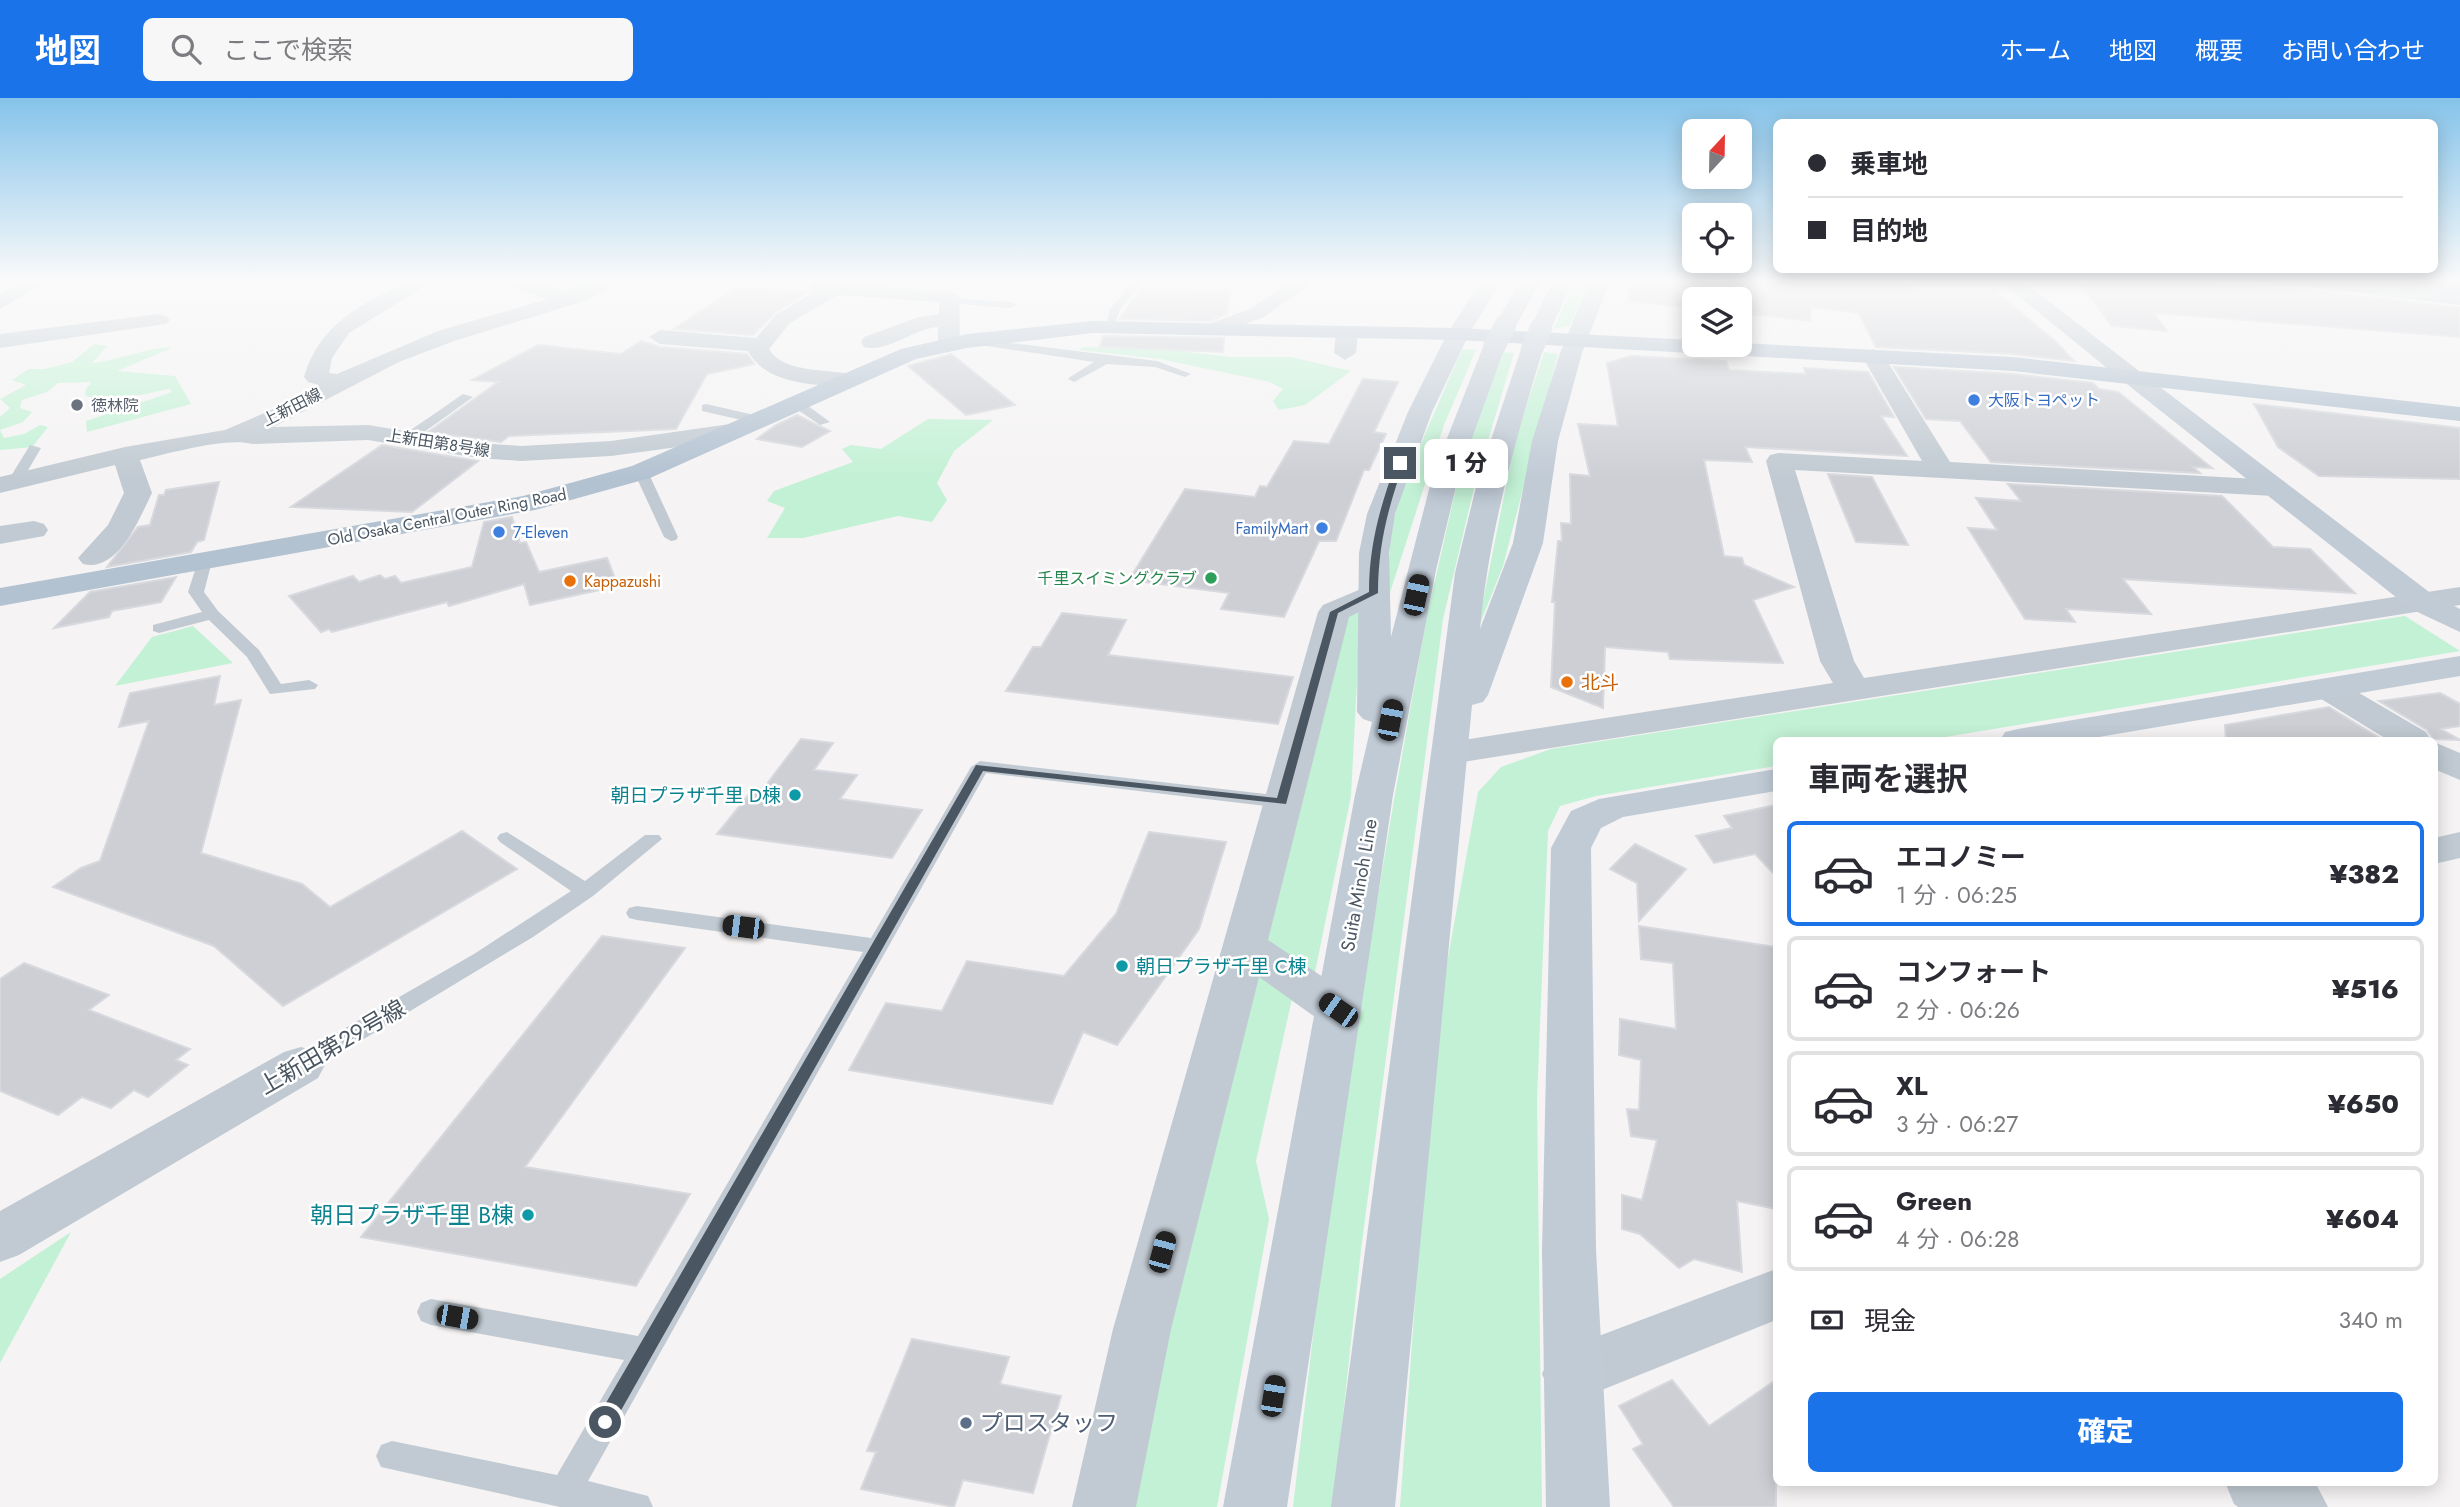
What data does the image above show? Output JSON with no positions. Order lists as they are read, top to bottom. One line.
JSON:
{"streets":{"main road":["Old Osaka Central Outer Ring Road","Suita Minoh Line"],"street":["上新田線","上新田第8号線","上新田第29号線"]},"crossings":[["上新田線","上新田第8号線"],["上新田第8号線","Old Osaka Central Outer Ring Road"]],"places":["大阪トヨペット","徳林院","FamilyMart","7-Eleven","千里スイミングクラブ","Kappazushi","北斗","朝日プラザ千里 D棟","朝日プラザ千里 C棟","朝日プラザ千里 B棟","プロスタッフ"],"north":"top","page":{"header":"地図","search":"ここで検索","nav":["ホーム","地図","概要","お問い合わせ"],"banner":["乗車地","目的地"],"bubble":"1 分","heading":"車両を選択","list":[{"name":"エコノミー","note":"1 分 · 06:25","value":"¥382"},{"name":"コンフォート","note":"2 分 · 06:26","value":"¥516"},{"name":"XL","note":"3 分 · 06:27","value":"¥650"},{"name":"Green","note":"4 分 · 06:28","value":"¥604"}],"pay":["現金","340 m"],"buttons":"確定"}}
